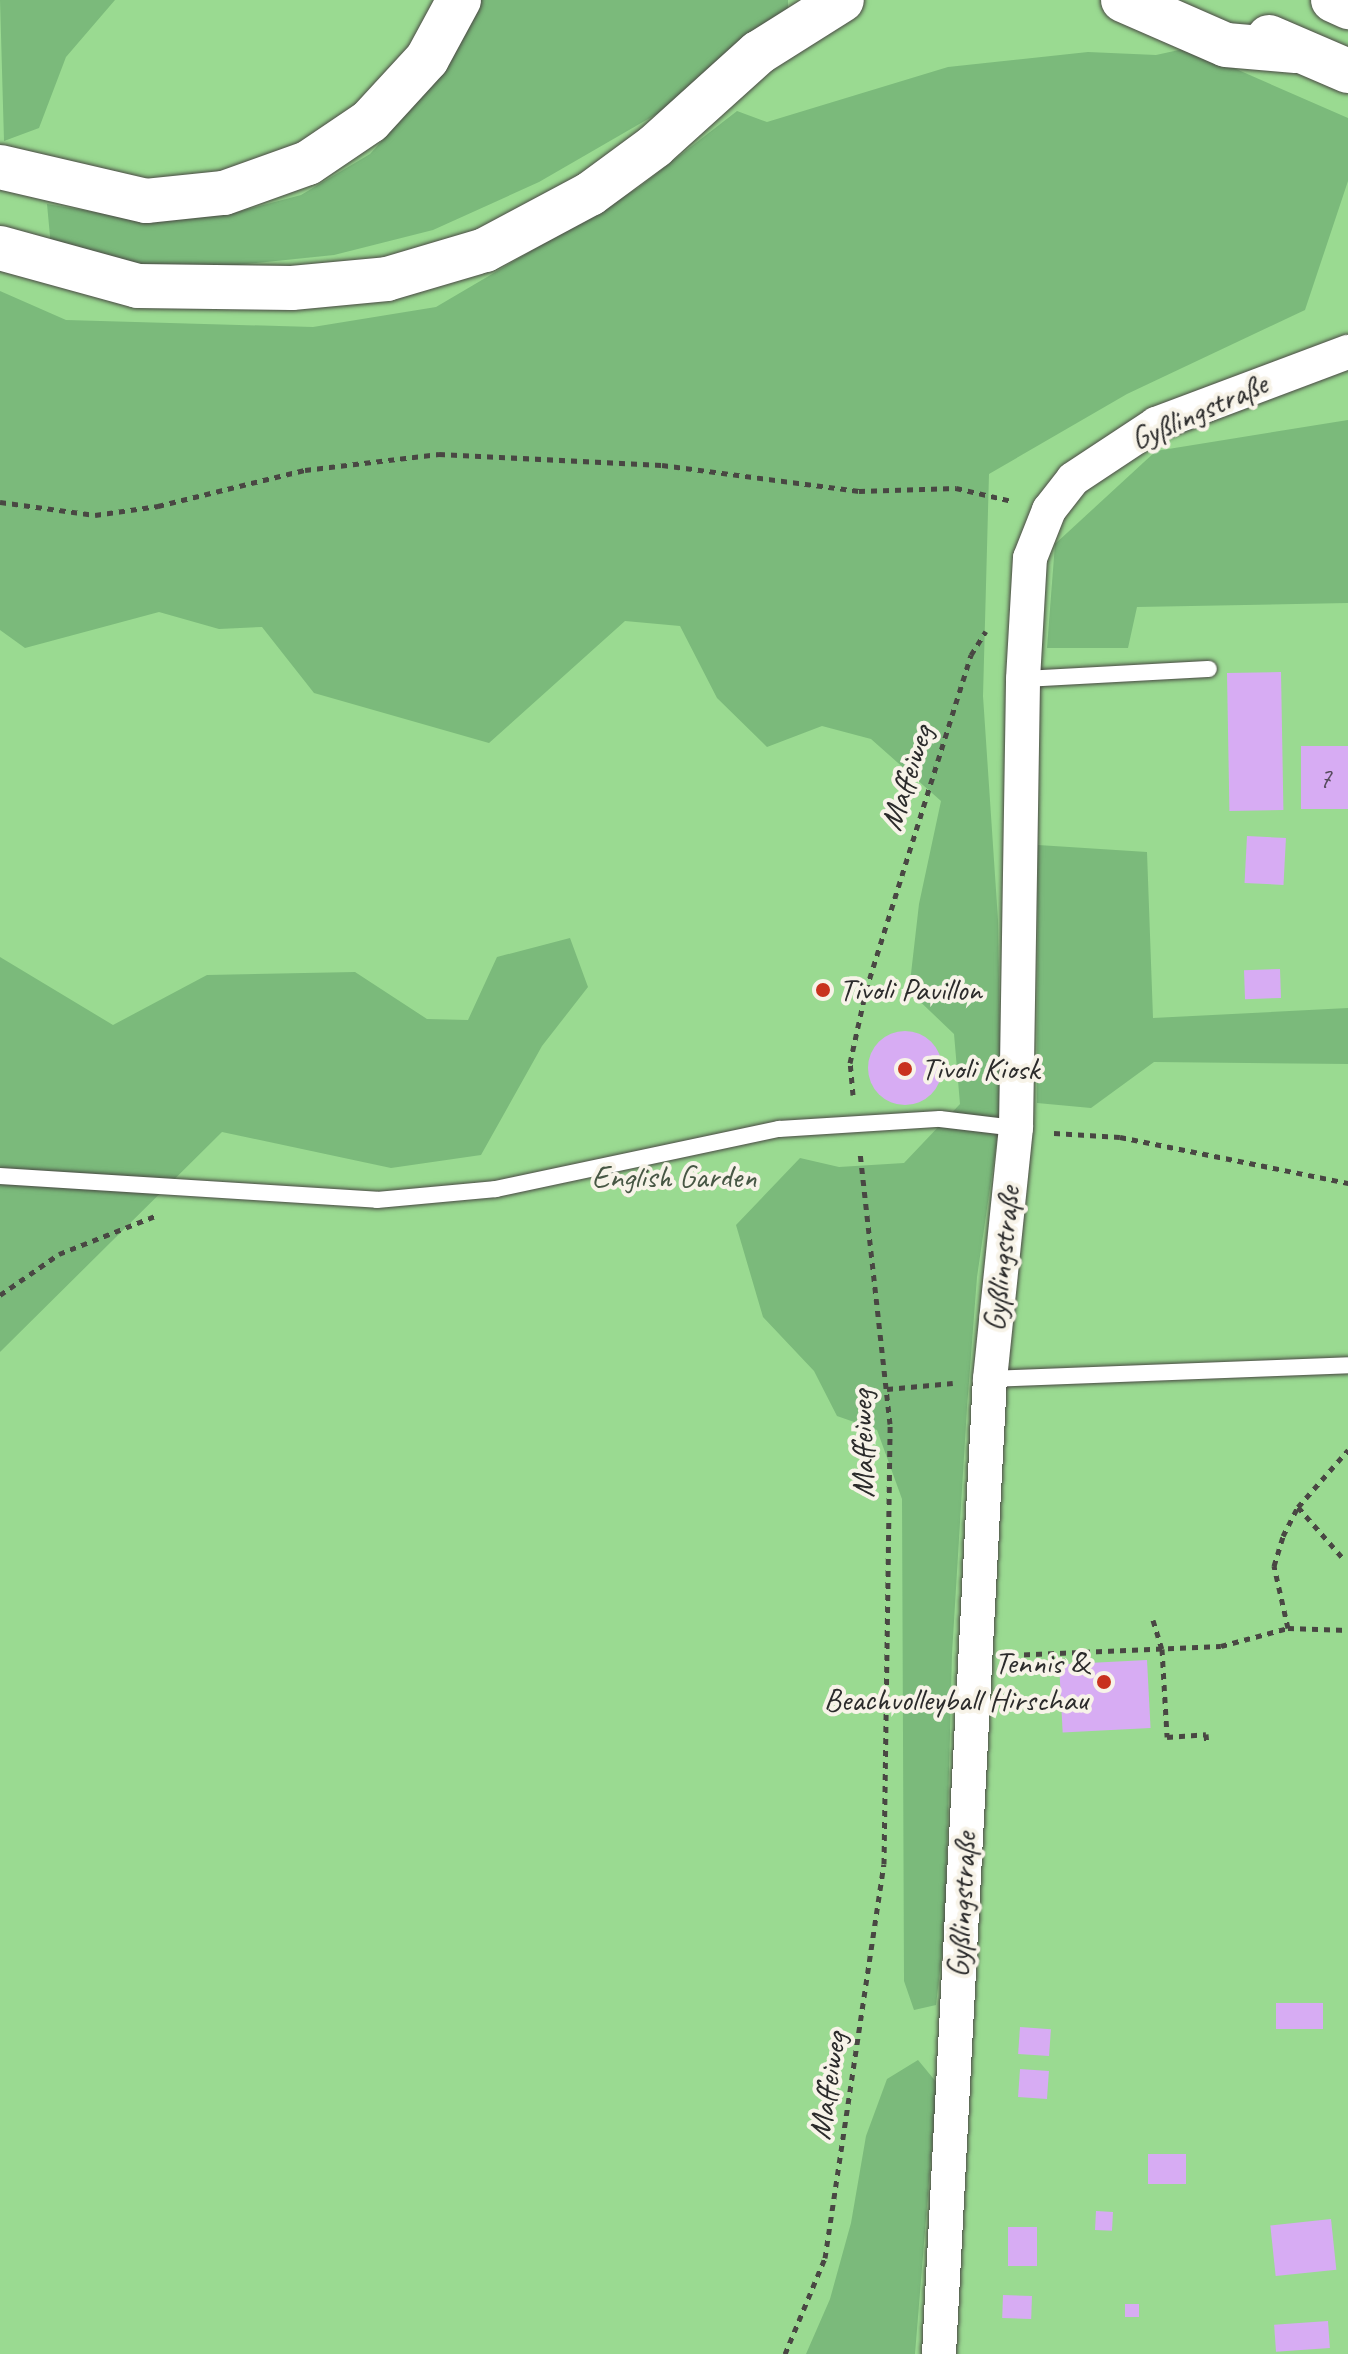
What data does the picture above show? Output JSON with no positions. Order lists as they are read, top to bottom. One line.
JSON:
{"streets":{"street":["Gyßlingstraße"],"path":["Maffeiweg"]},"parks":["English Garden"],"places":["Tivoli Pavillon","Tivoli Kiosk","Tennis & Beachvolleyball Hirschau"],"house_numbers":["7"]}
